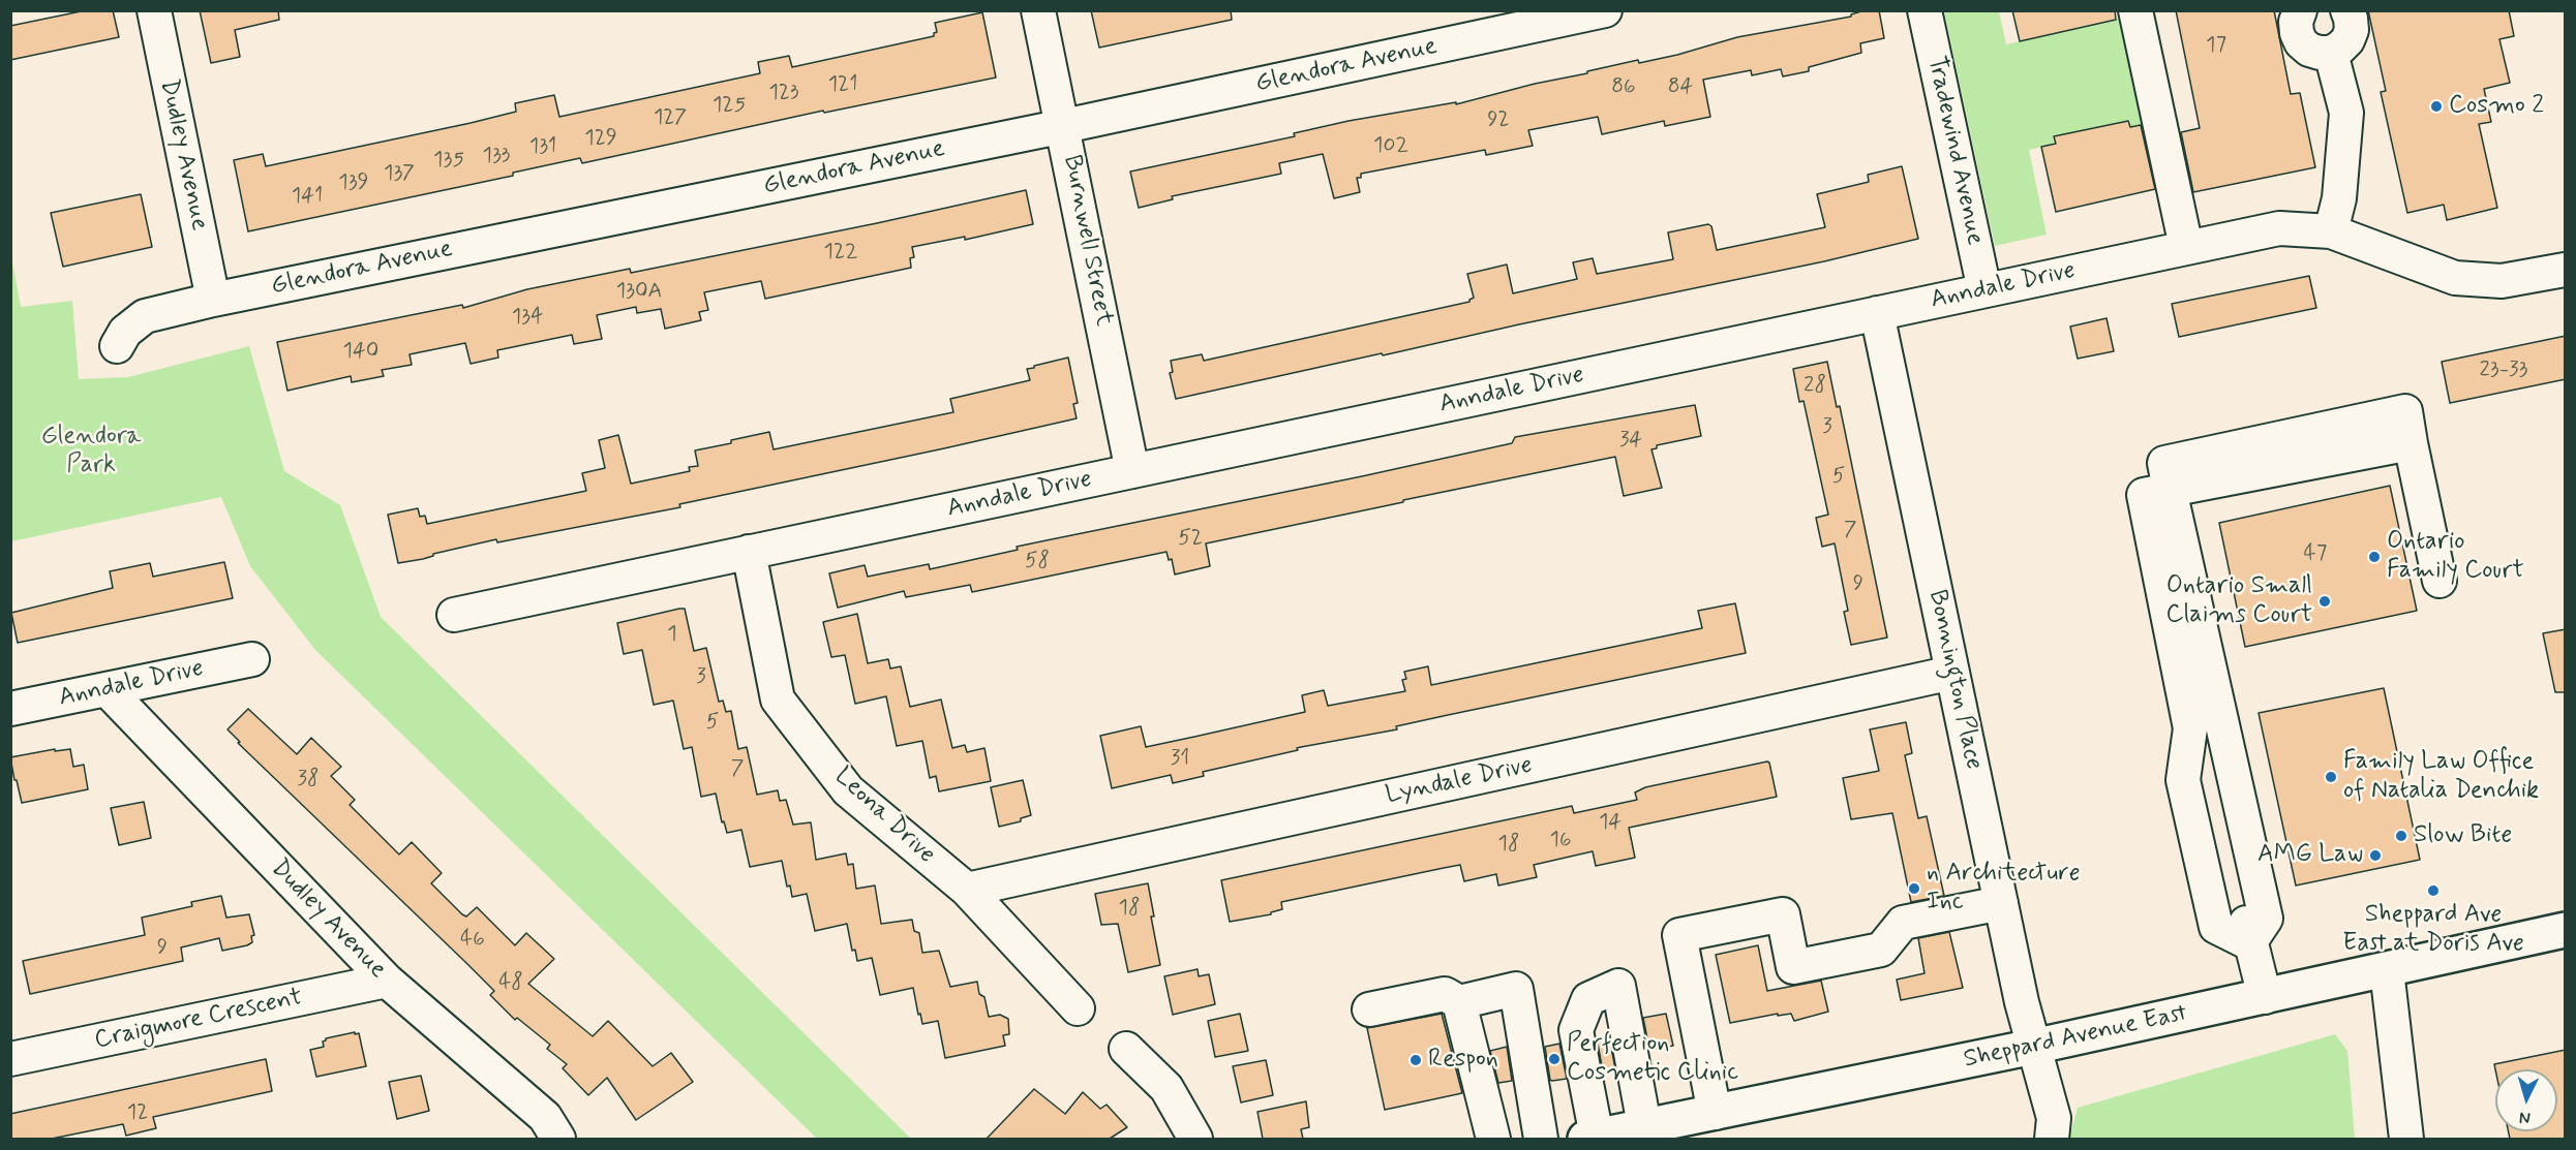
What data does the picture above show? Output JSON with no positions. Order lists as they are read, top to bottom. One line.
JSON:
{"streets":{"main road":["Sheppard Avenue East"],"street":["Glendora Avenue","Tradewind Avenue","Dudley Avenue","Burnwell Street","Anndale Drive","Bonnington Place","Lyndale Drive","Leona Drive","Craigmore Crescent"]},"crossings":[["Glendora Avenue","Dudley Avenue"],["Glendora Avenue","Burnwell Street"],["Tradewind Avenue","Anndale Drive"],["Dudley Avenue","Anndale Drive"],["Dudley Avenue","Craigmore Crescent"],["Burnwell Street","Anndale Drive"],["Anndale Drive","Bonnington Place"],["Anndale Drive","Leona Drive"],["Bonnington Place","Lyndale Drive"],["Bonnington Place","Sheppard Avenue East"],["Lyndale Drive","Leona Drive"]],"parks":["Glendora Park"],"places":["Cosmo 2","Ontario Family Court","Ontario Small Claims Court","Family Law Office of Natalia Denchik","Slow Bite","AMG Law","n Architecture Inc","Sheppard Ave East at Doris Ave","Perfection Cosmetic Clinic","Respon"],"house_numbers":["17","121","86","84","123","125","127","92","129","102","131","133","135","137","139","141","122","130A","134","140","23-33","28","3","34","5","7","52","47","58","9","1","3","5","31","7","38","14","16","18","18","46","9","48","12"],"north":"bottom"}
